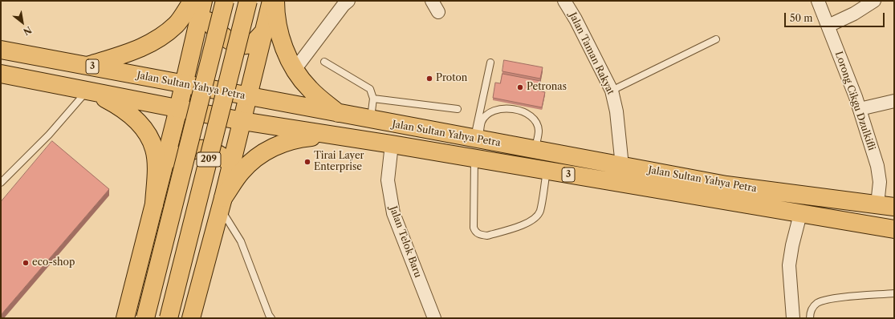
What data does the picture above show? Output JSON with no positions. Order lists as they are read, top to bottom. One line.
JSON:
{"streets":{"main road":["3","Jalan Sultan Yahya Petra","209"],"street":["Jalan Taman Rakyat","Lorong Cikgu Dzulkifli","Jalan Telok Baru"]},"crossings":[["Jalan Taman Rakyat","Jalan Sultan Yahya Petra"],["Jalan Sultan Yahya Petra","Lorong Cikgu Dzulkifli"],["Jalan Sultan Yahya Petra","Jalan Telok Baru"]],"places":["Proton","Petronas","Tirai Layer Enterprise","eco-shop"],"scale_bar":"50 m","north":"bottom right"}
